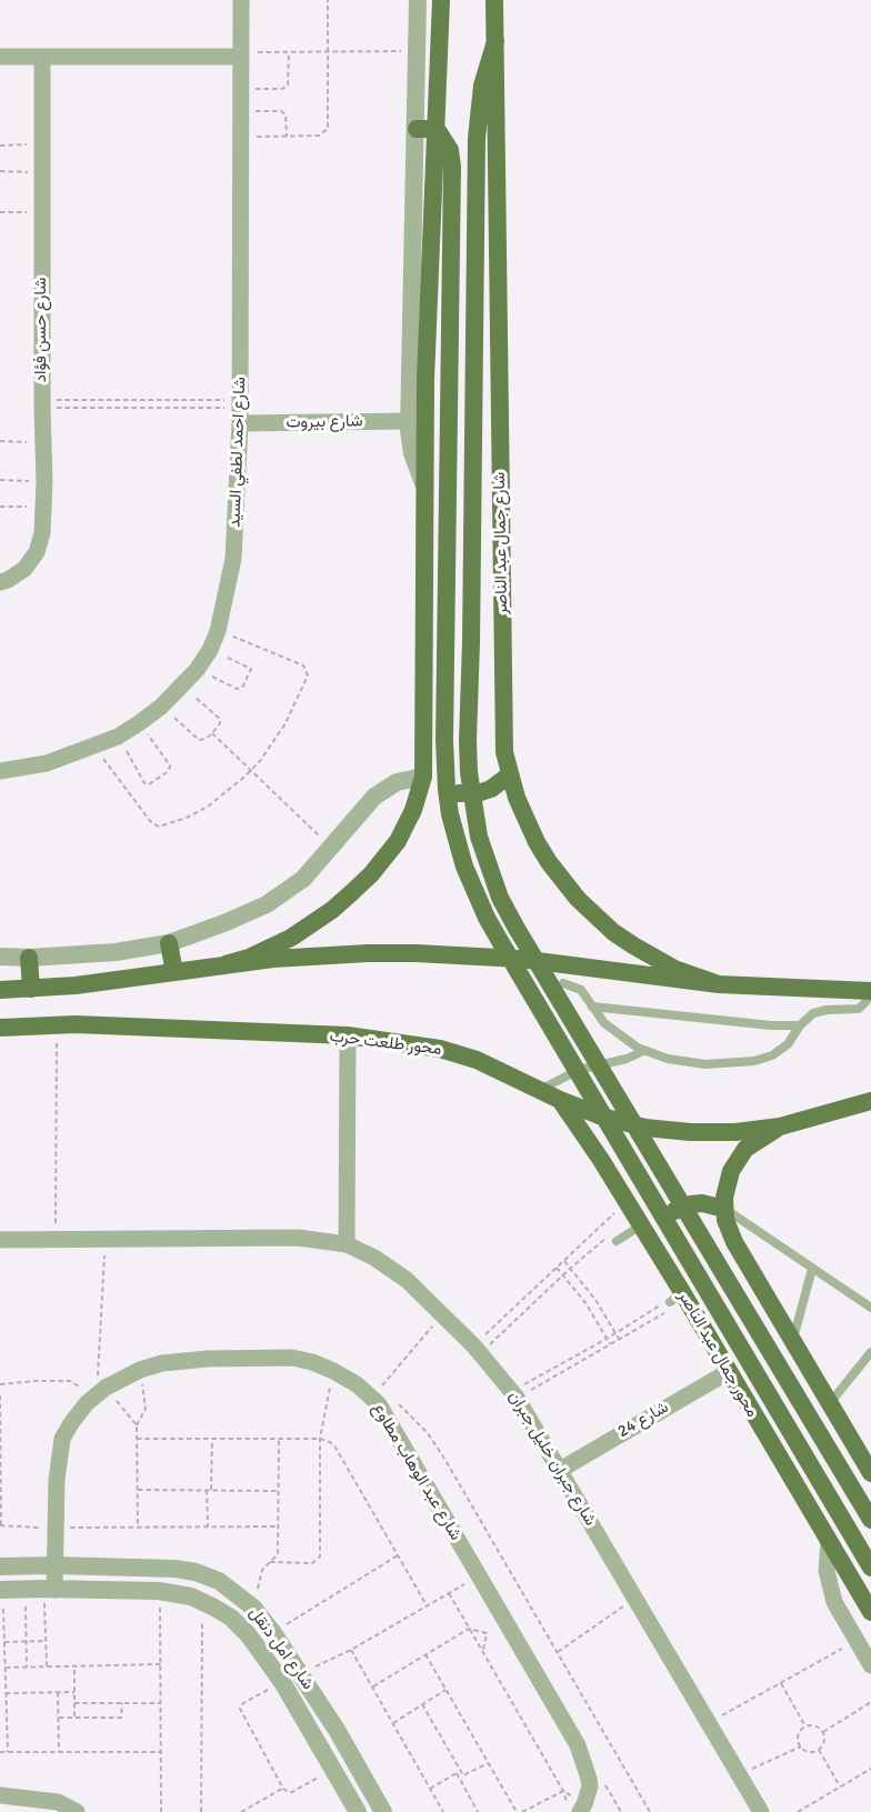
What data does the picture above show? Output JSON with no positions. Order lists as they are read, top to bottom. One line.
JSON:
{"streets":{"main road":["شارع جمال عبد الناصر","محور طلعت حرب","محور جمال عبد الناصر"],"street":["شارع حسن فؤاد","شارع بيروت","شارع احمد لطفي السيد","شارع 24","شارع جبران خليل جبران","شارع عبد الوهاب مطاوع","شارع امل دنقل"]},"crossings":[["شارع بيروت","شارع احمد لطفي السيد"],["محور طلعت حرب","محور جمال عبد الناصر"],["محور جمال عبد الناصر","شارع 24"],["شارع 24","شارع جبران خليل جبران"],["شارع عبد الوهاب مطاوع","شارع امل دنقل"]]}
